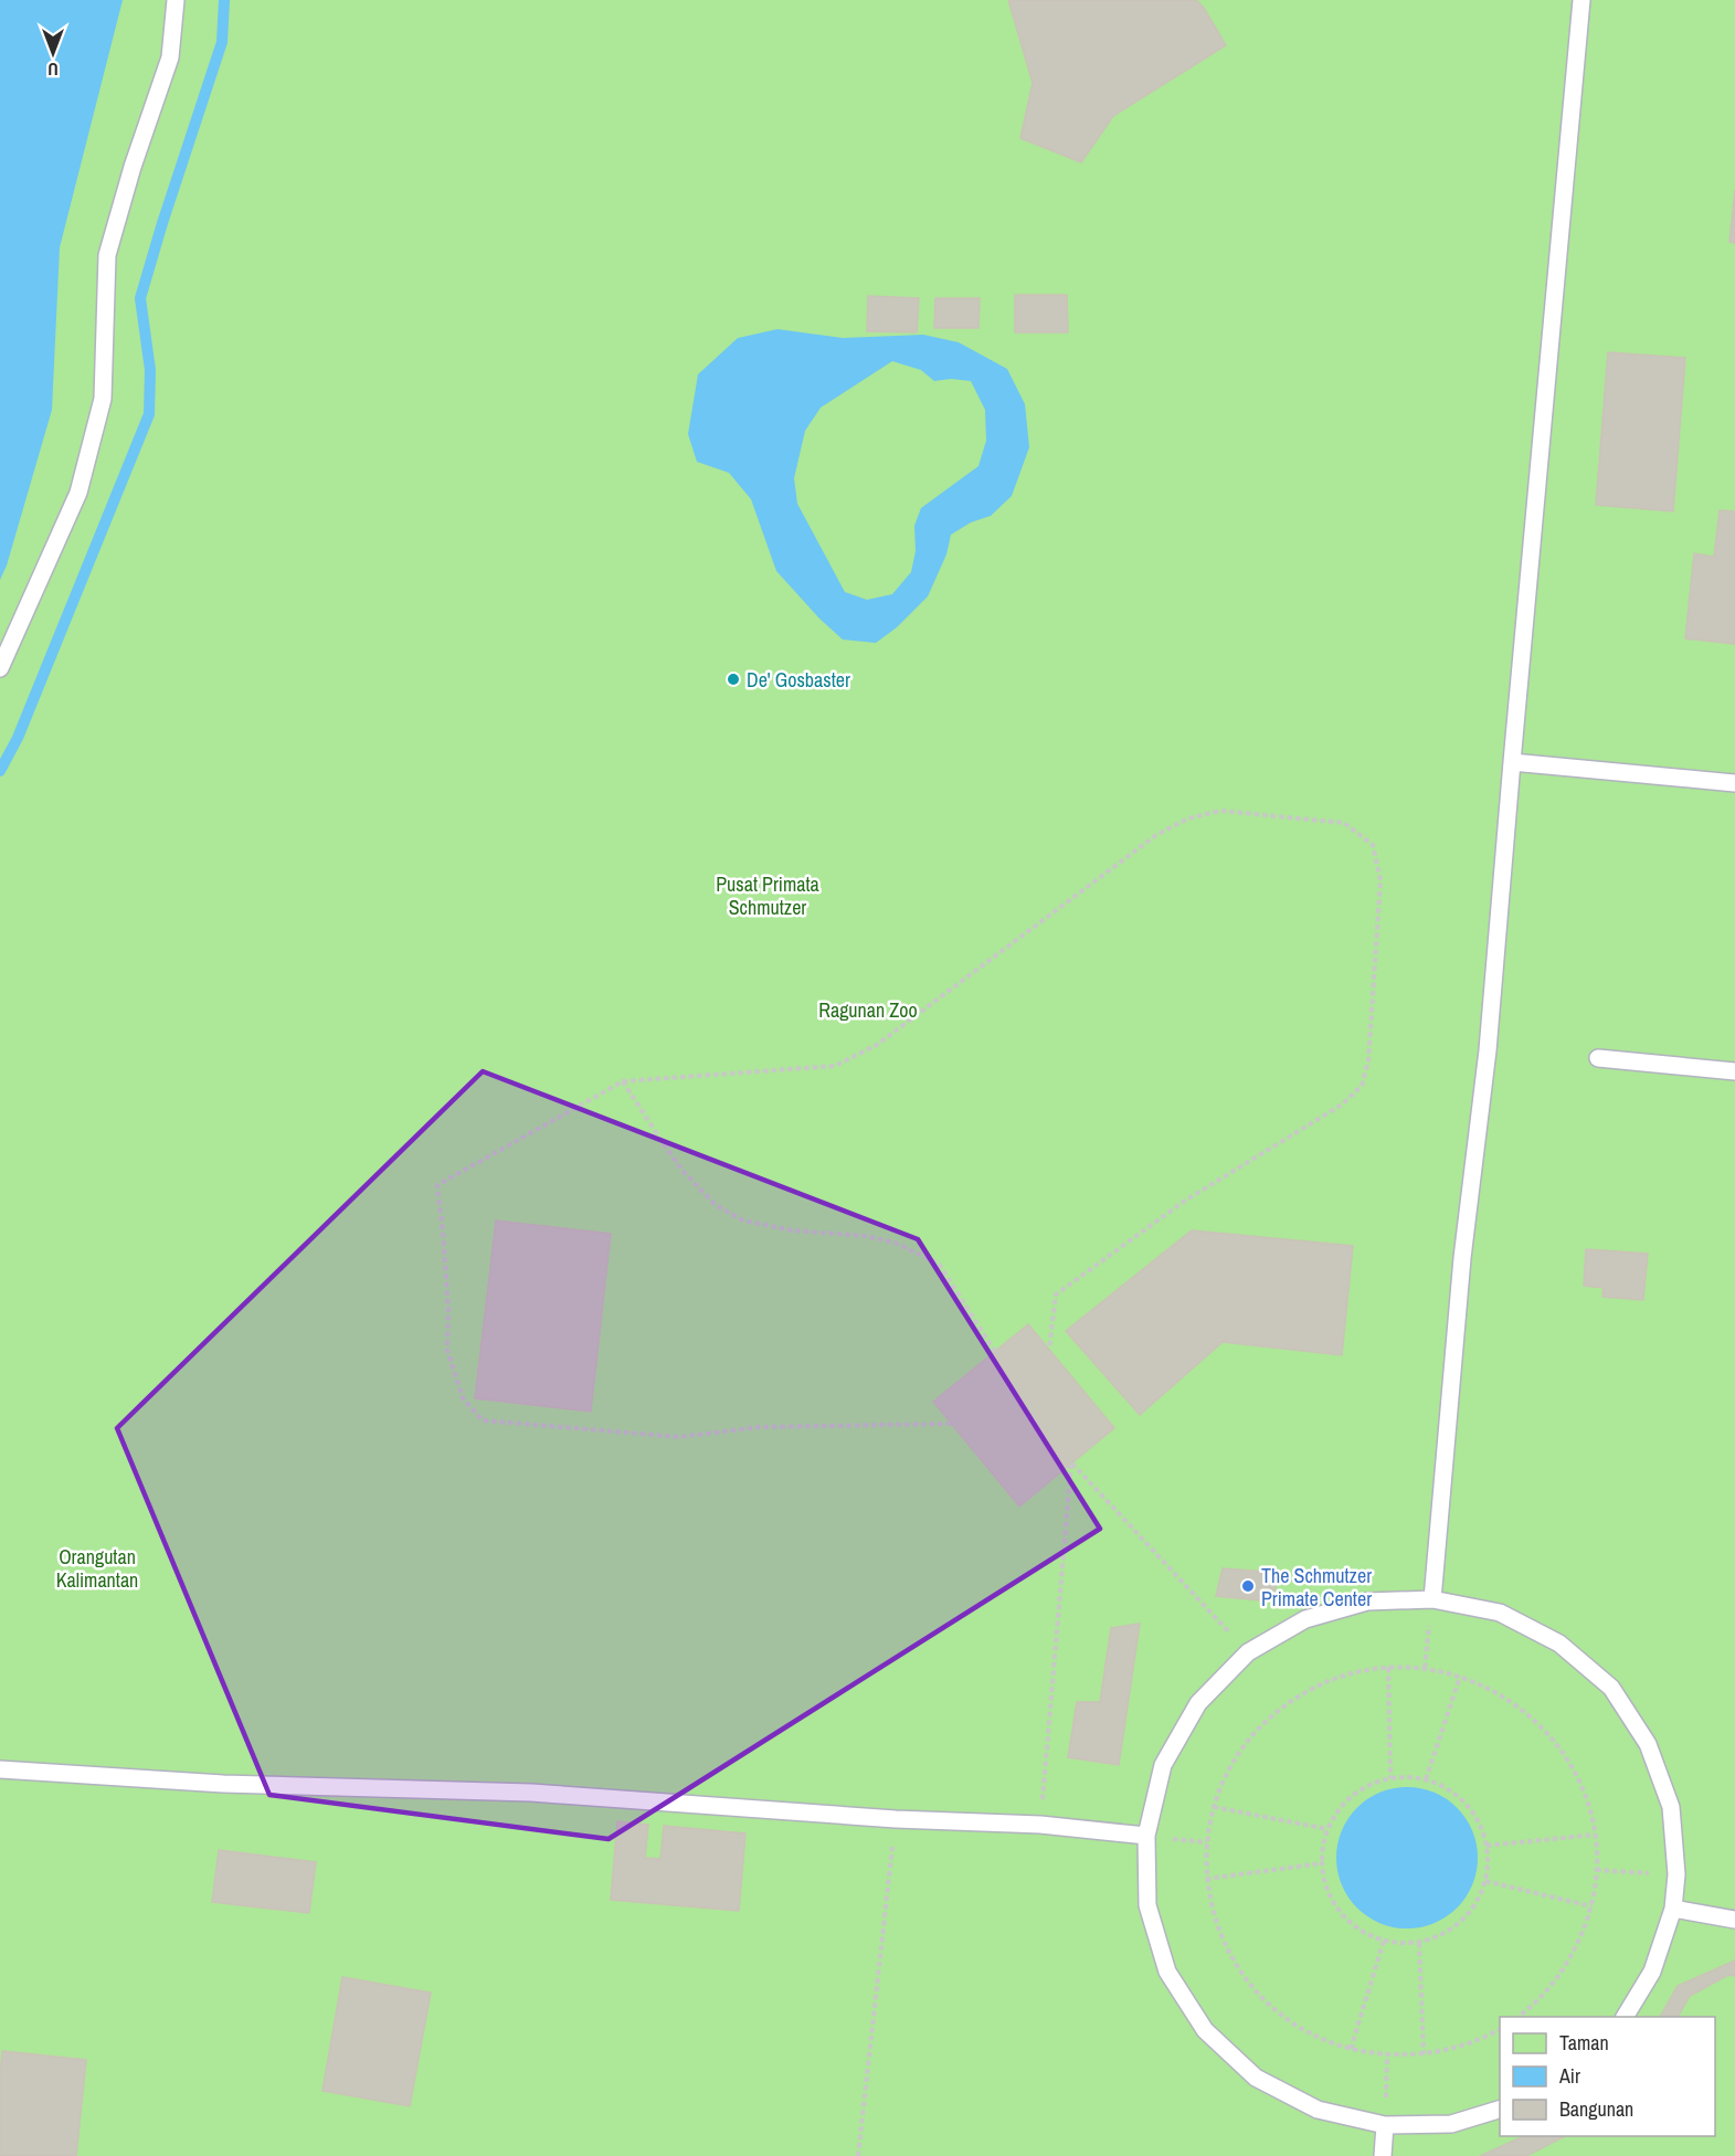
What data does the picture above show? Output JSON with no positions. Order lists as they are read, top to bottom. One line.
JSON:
{"parks":["Pusat Primata Schmutzer","Ragunan Zoo","Orangutan Kalimantan"],"places":["De' Gosbaster","The Schmutzer Primate Center"],"legend":["Taman","Air","Bangunan"],"north":"bottom"}
